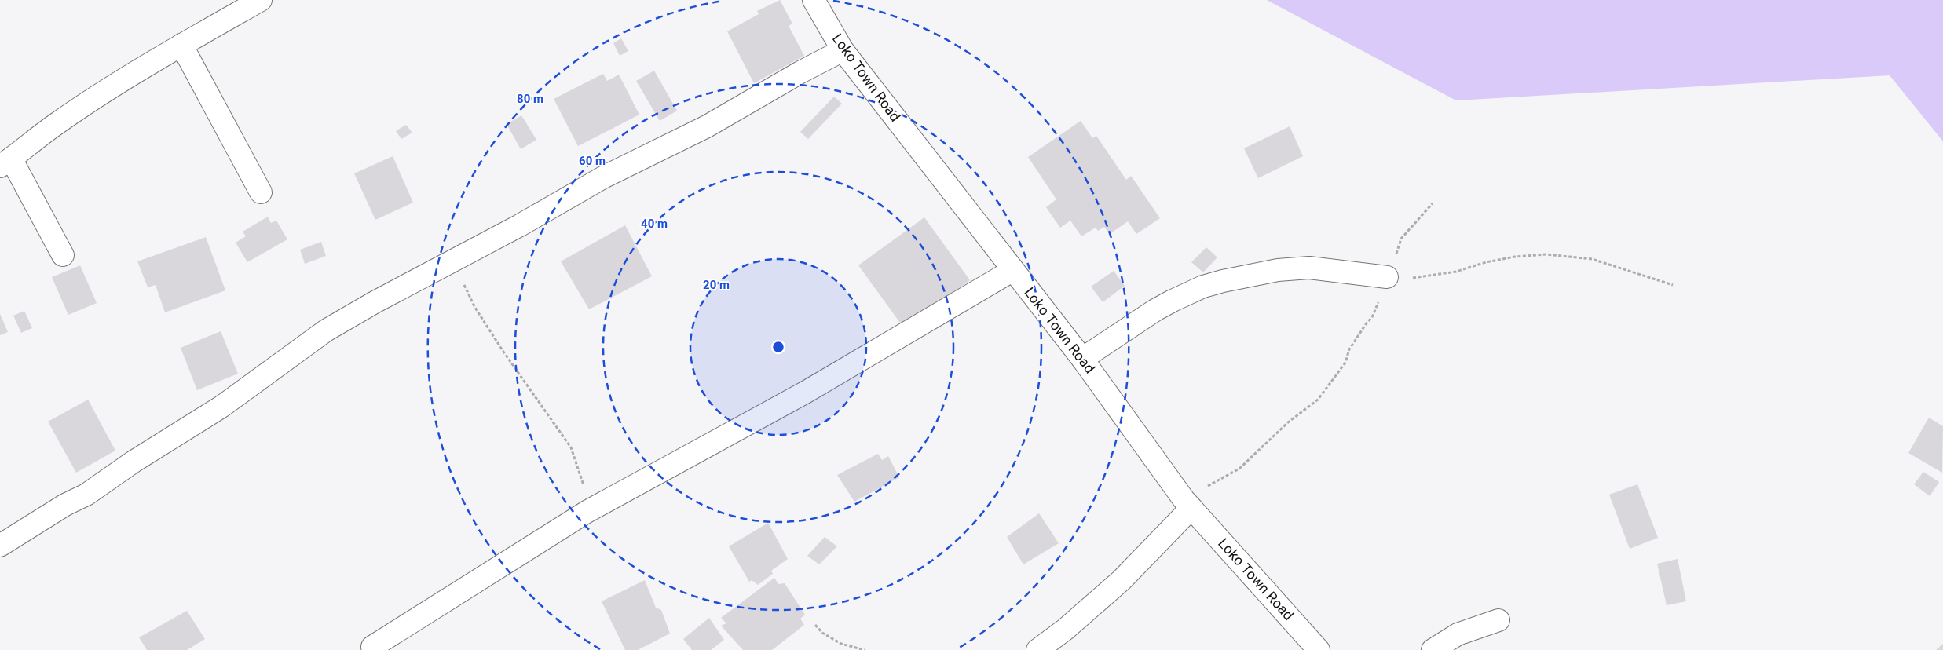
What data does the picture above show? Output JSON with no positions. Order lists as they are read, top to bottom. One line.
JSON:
{"streets":{"street":["Loko Town Road"]},"rings":["80 m","60 m","40 m","20 m"]}
